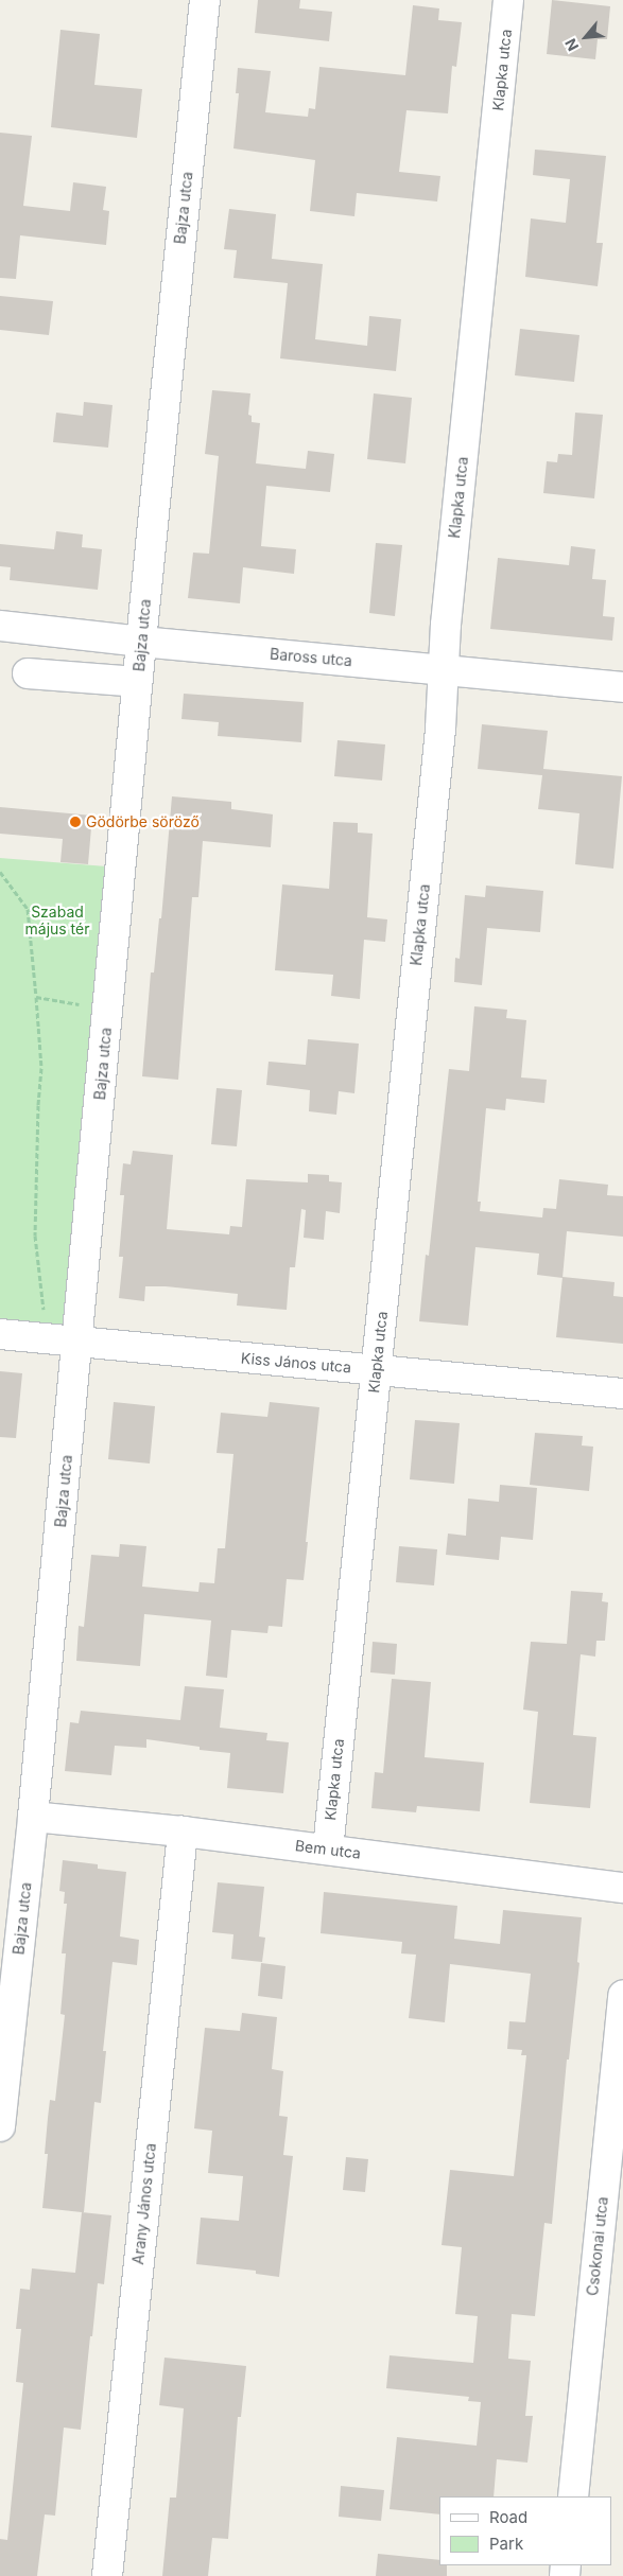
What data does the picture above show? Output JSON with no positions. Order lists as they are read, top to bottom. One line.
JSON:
{"streets":{"street":["Klapka utca","Bajza utca","Baross utca","Kiss János utca","Bem utca","Arany János utca","Csokonai utca"]},"crossings":[["Klapka utca","Baross utca"],["Klapka utca","Kiss János utca"],["Klapka utca","Bem utca"],["Bajza utca","Baross utca"],["Bajza utca","Kiss János utca"],["Bajza utca","Bem utca"],["Bem utca","Arany János utca"]],"parks":["Szabad május tér"],"places":["Gödörbe söröző"],"legend":["Road","Park"],"north":"bottom left"}
